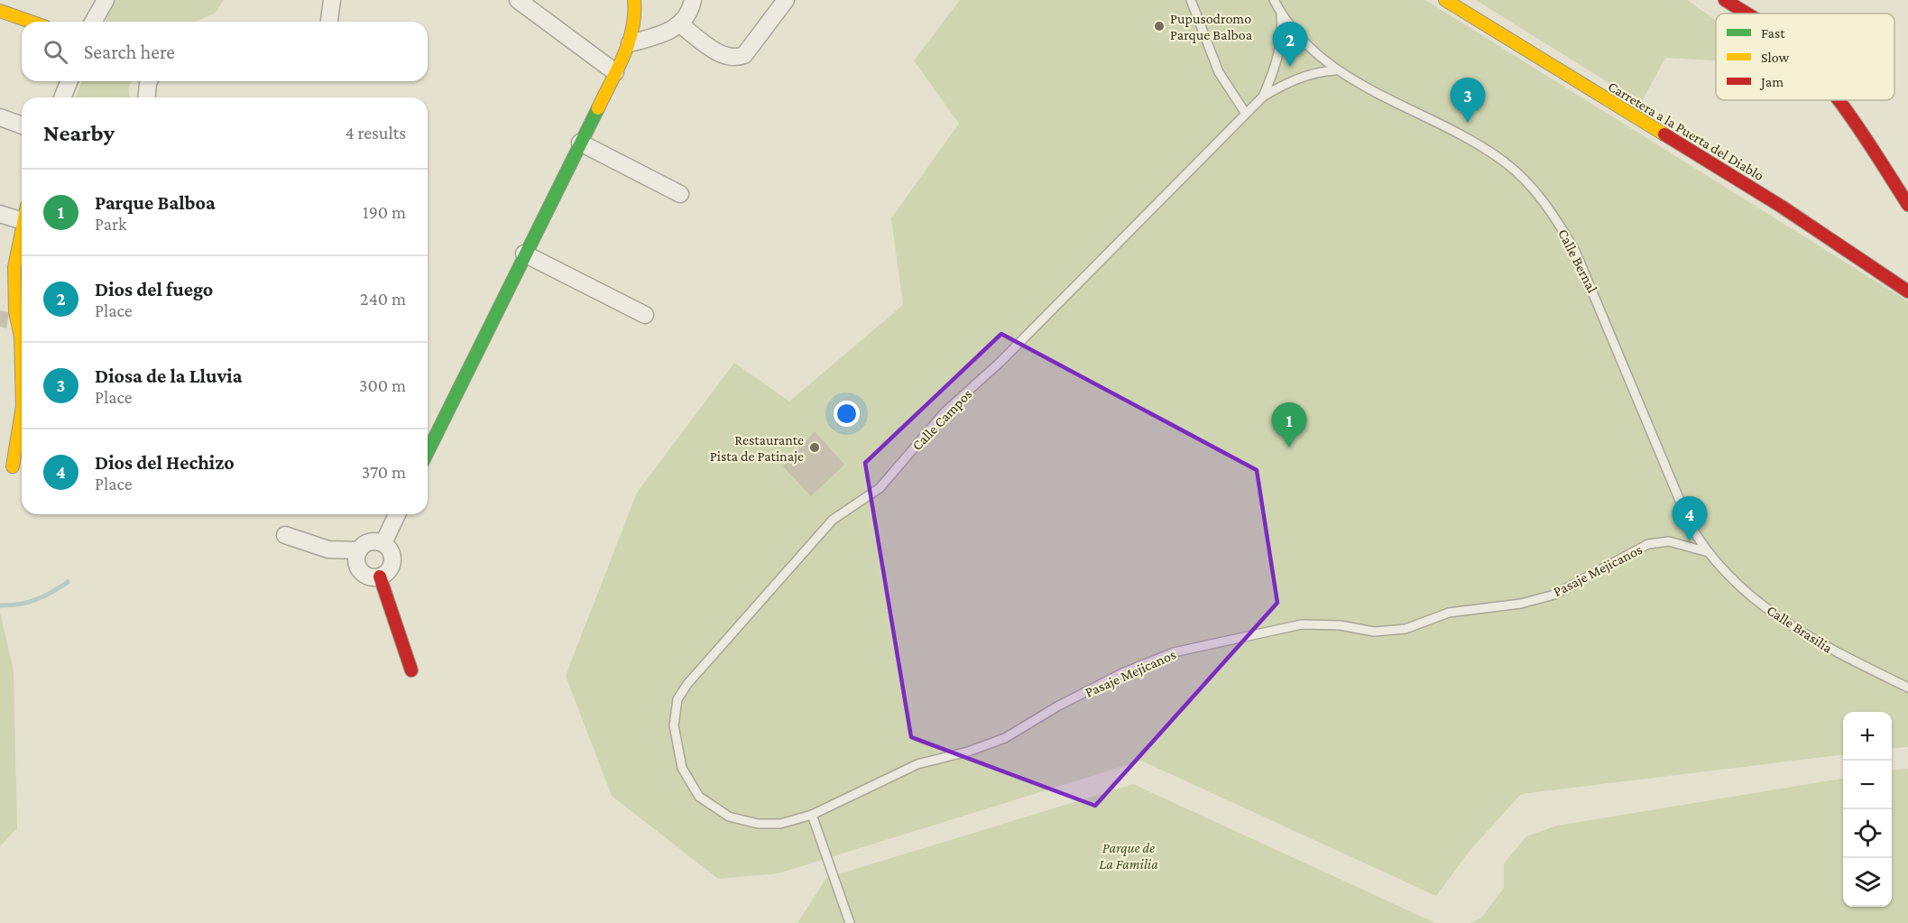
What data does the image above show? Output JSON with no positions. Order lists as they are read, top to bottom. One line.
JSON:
{"streets":{"street":["Carretera a la Puerta del Diablo"],"lane":["Calle Bernal","Calle Campos","Pasaje Mejicanos","Calle Brasilia"]},"crossings":[["Calle Bernal","Pasaje Mejicanos"],["Calle Bernal","Calle Brasilia"],["Calle Campos","Pasaje Mejicanos"],["Pasaje Mejicanos","Calle Brasilia"]],"parks":["Parque de La Familia"],"places":["Pupusodromo Parque Balboa","Restaurante Pista de Patinaje"],"legend":["Fast","Slow","Jam"],"page":{"pins":["2","3","1","4"],"search":"Search here","heading":["Nearby","4 results"],"list":[{"mark":"1","name":"Parque Balboa","note":"Park","value":"190 m"},{"mark":"2","name":"Dios del fuego","note":"Place","value":"240 m"},{"mark":"3","name":"Diosa de la Lluvia","note":"Place","value":"300 m"},{"mark":"4","name":"Dios del Hechizo","note":"Place","value":"370 m"}],"map_buttons":["+","−"]}}
